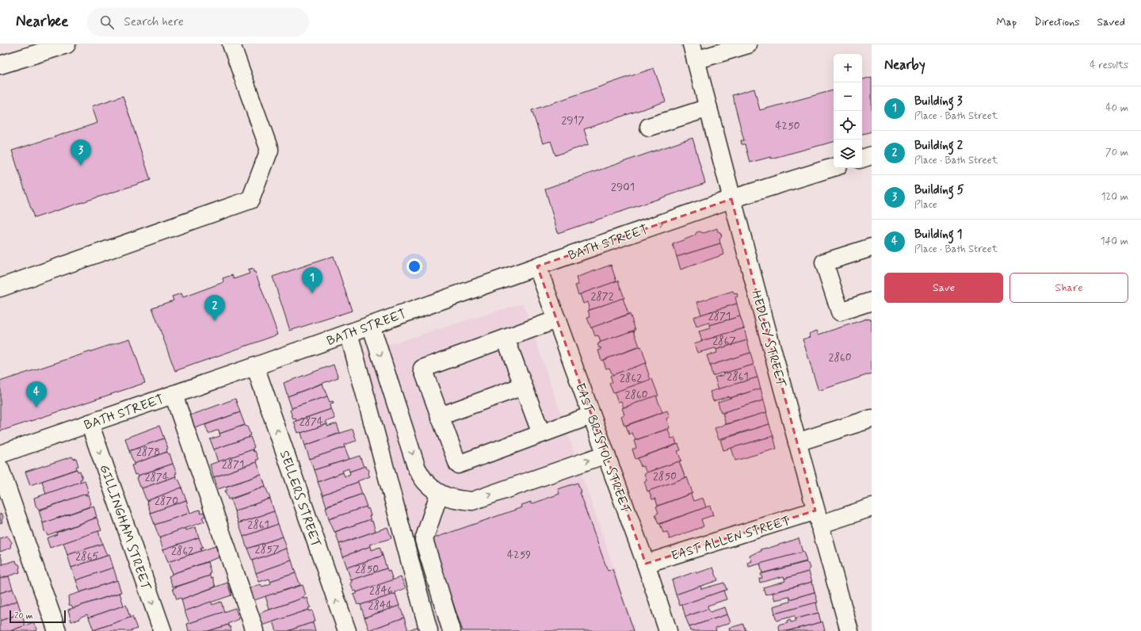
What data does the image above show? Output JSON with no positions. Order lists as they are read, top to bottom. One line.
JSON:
{"streets":{"street":["BATH STREET","HEDLEY STREET","EAST BRISTOL STREET","SELLERS STREET","GILLINGHAM STREET","EAST ALLEN STREET"]},"crossings":[["BATH STREET","HEDLEY STREET"],["BATH STREET","EAST BRISTOL STREET"],["BATH STREET","SELLERS STREET"],["BATH STREET","GILLINGHAM STREET"],["HEDLEY STREET","EAST ALLEN STREET"],["EAST BRISTOL STREET","EAST ALLEN STREET"]],"house_numbers":["2917","4250","2901","2872","2871","2867","2860","2861","2862","2860","2874","2878","2871","2850","2874","2870","2861","2857","2862","4259","2865","2850","2846","2844"],"scale_bar":"20 m","page":{"header":"Nearbee","search":"Search here","nav":["Map","Directions","Saved"],"heading":["Nearby","4 results"],"map_buttons":["+","−"],"list":[{"mark":"1","name":"Building 3","note":"Place · Bath Street","value":"40 m"},{"mark":"2","name":"Building 2","note":"Place · Bath Street","value":"70 m"},{"mark":"3","name":"Building 5","note":"Place","value":"120 m"},{"mark":"4","name":"Building 1","note":"Place · Bath Street","value":"140 m"}],"pins":["3","1","2","4"],"buttons":["Save","Share"],"scale":"20 m"}}
